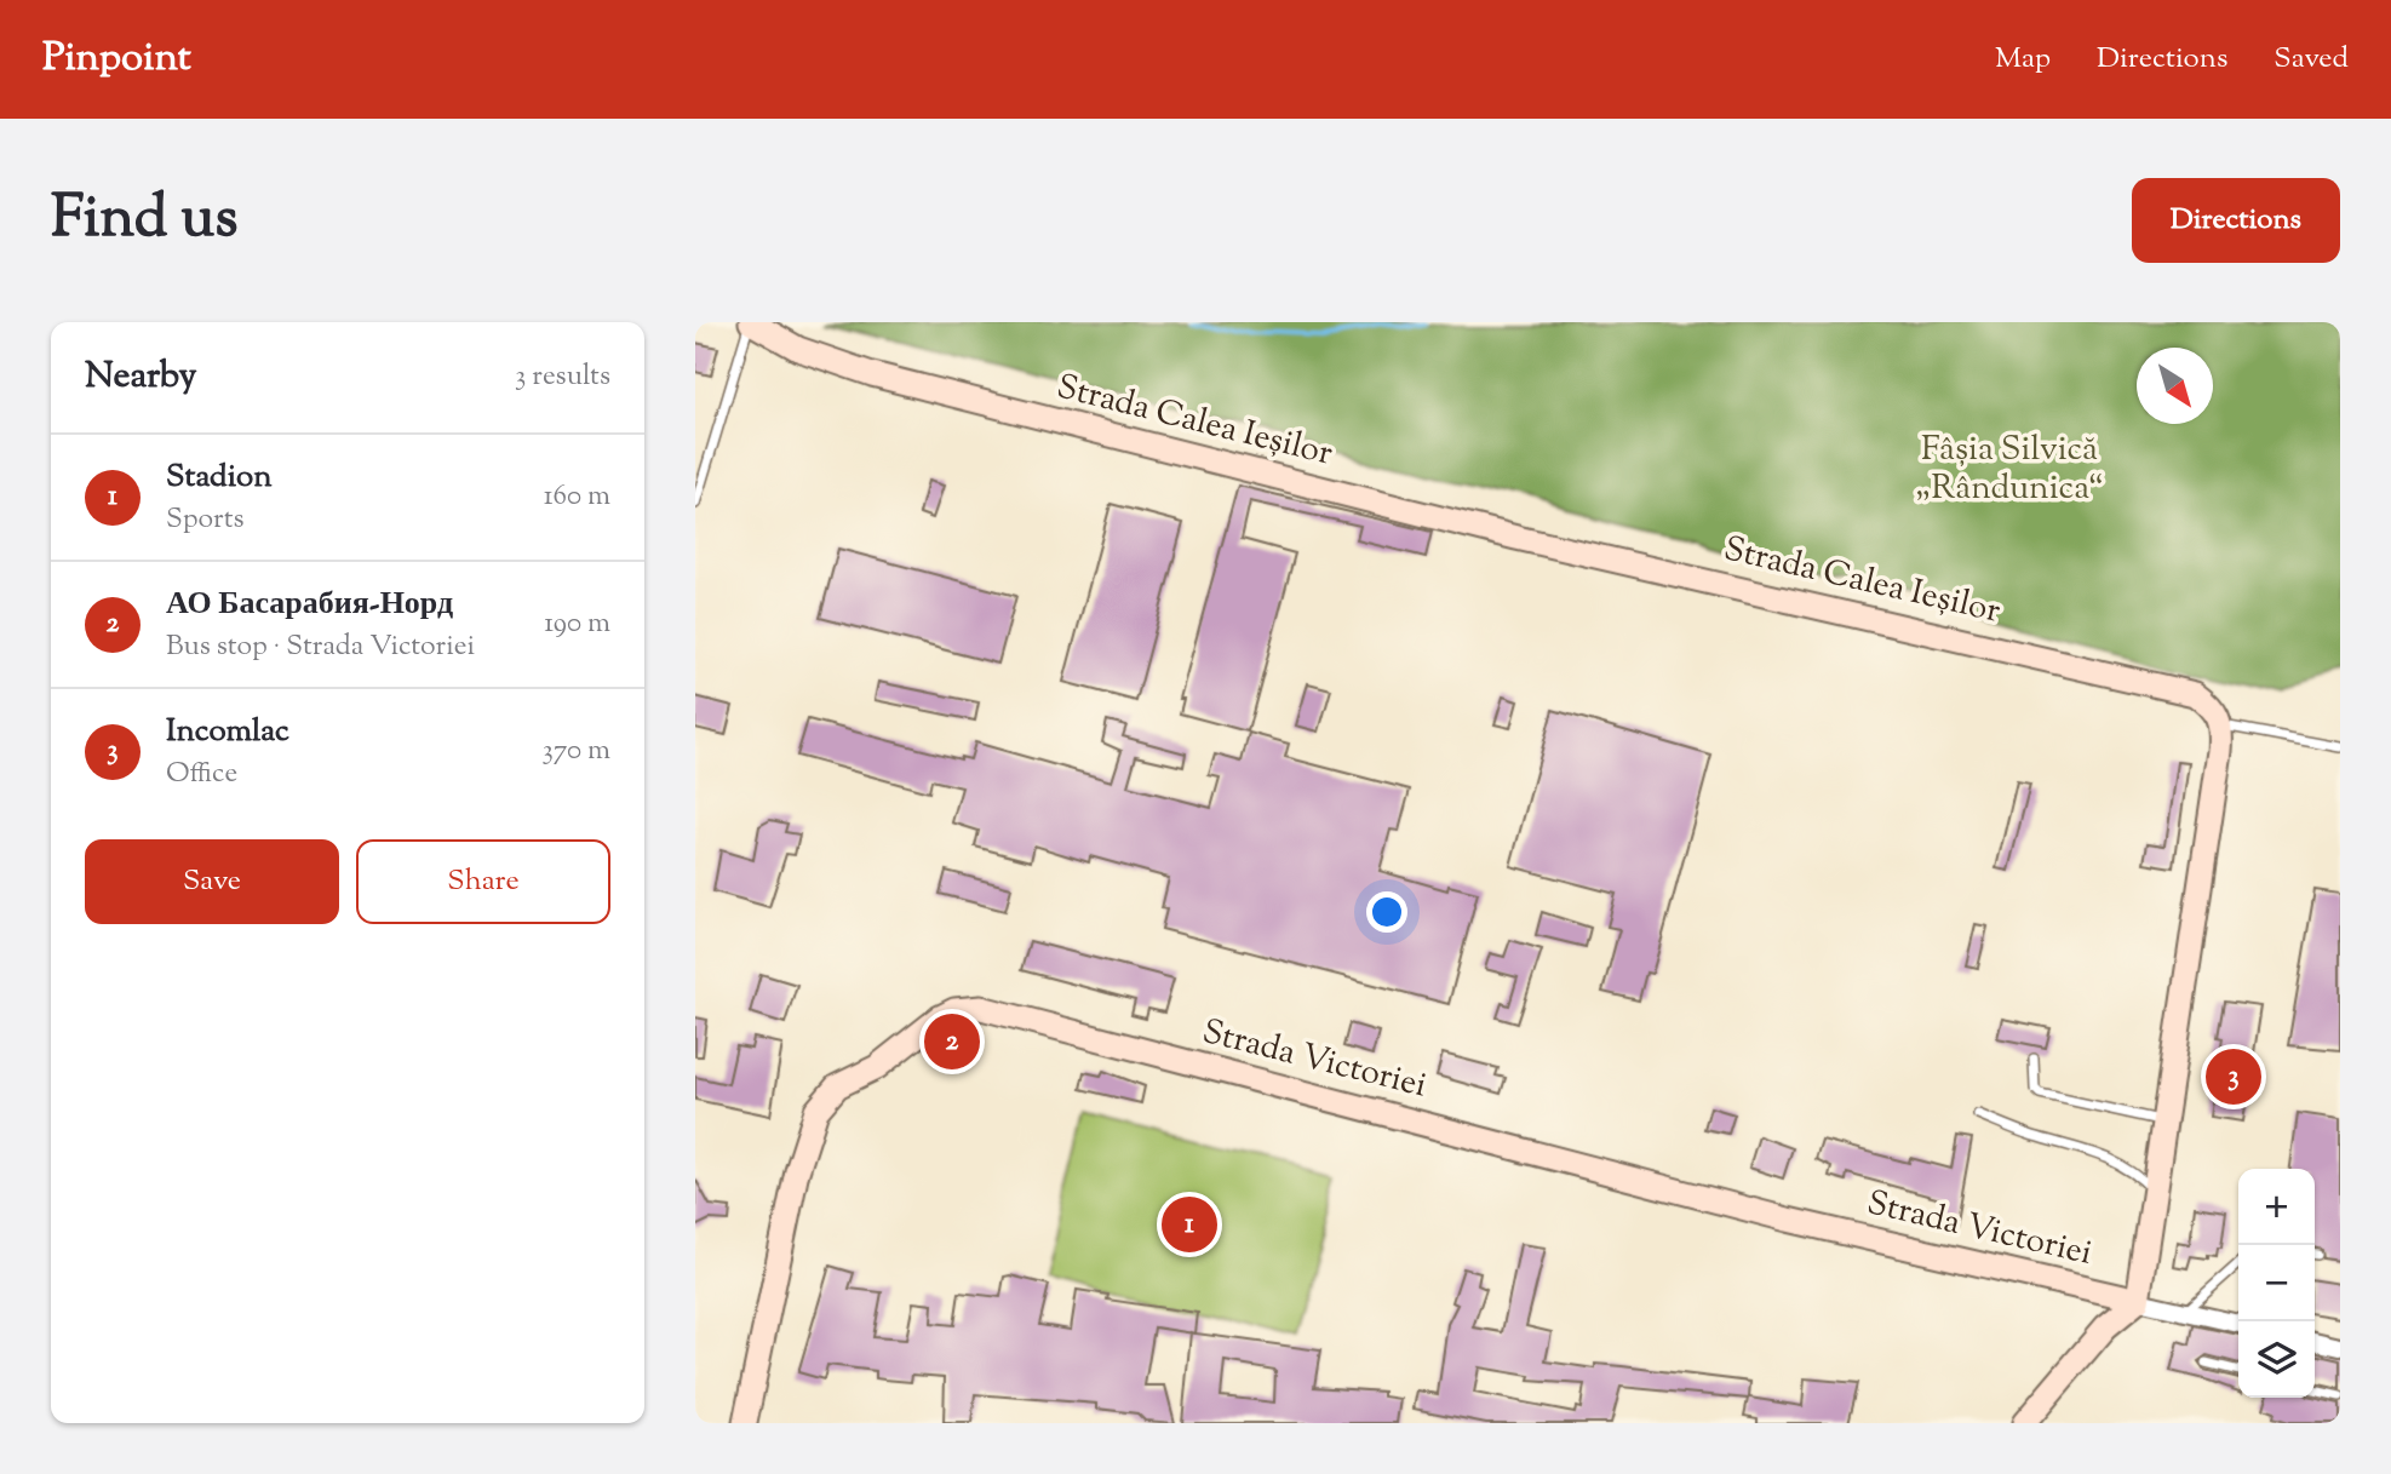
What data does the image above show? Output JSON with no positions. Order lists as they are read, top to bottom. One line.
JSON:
{"streets":{"street":["Strada Calea Ieșilor","Strada Victoriei"]},"parks":["Fâşia Silvică „Rândunica“"],"north":"bottom right","page":{"header":"Pinpoint","nav":["Map","Directions","Saved"],"title":"Find us","buttons":["Directions",["Save","Share"]],"heading":["Nearby","3 results"],"list":[{"mark":"1","name":"Stadion","note":"Sports","value":"160 m"},{"mark":"2","name":"АО Басарабия-Норд","note":"Bus stop · Strada Victoriei","value":"190 m"},{"mark":"3","name":"Incomlac","note":"Office","value":"370 m"}],"pins":["2","3","1"],"map_buttons":["+","−"]}}
